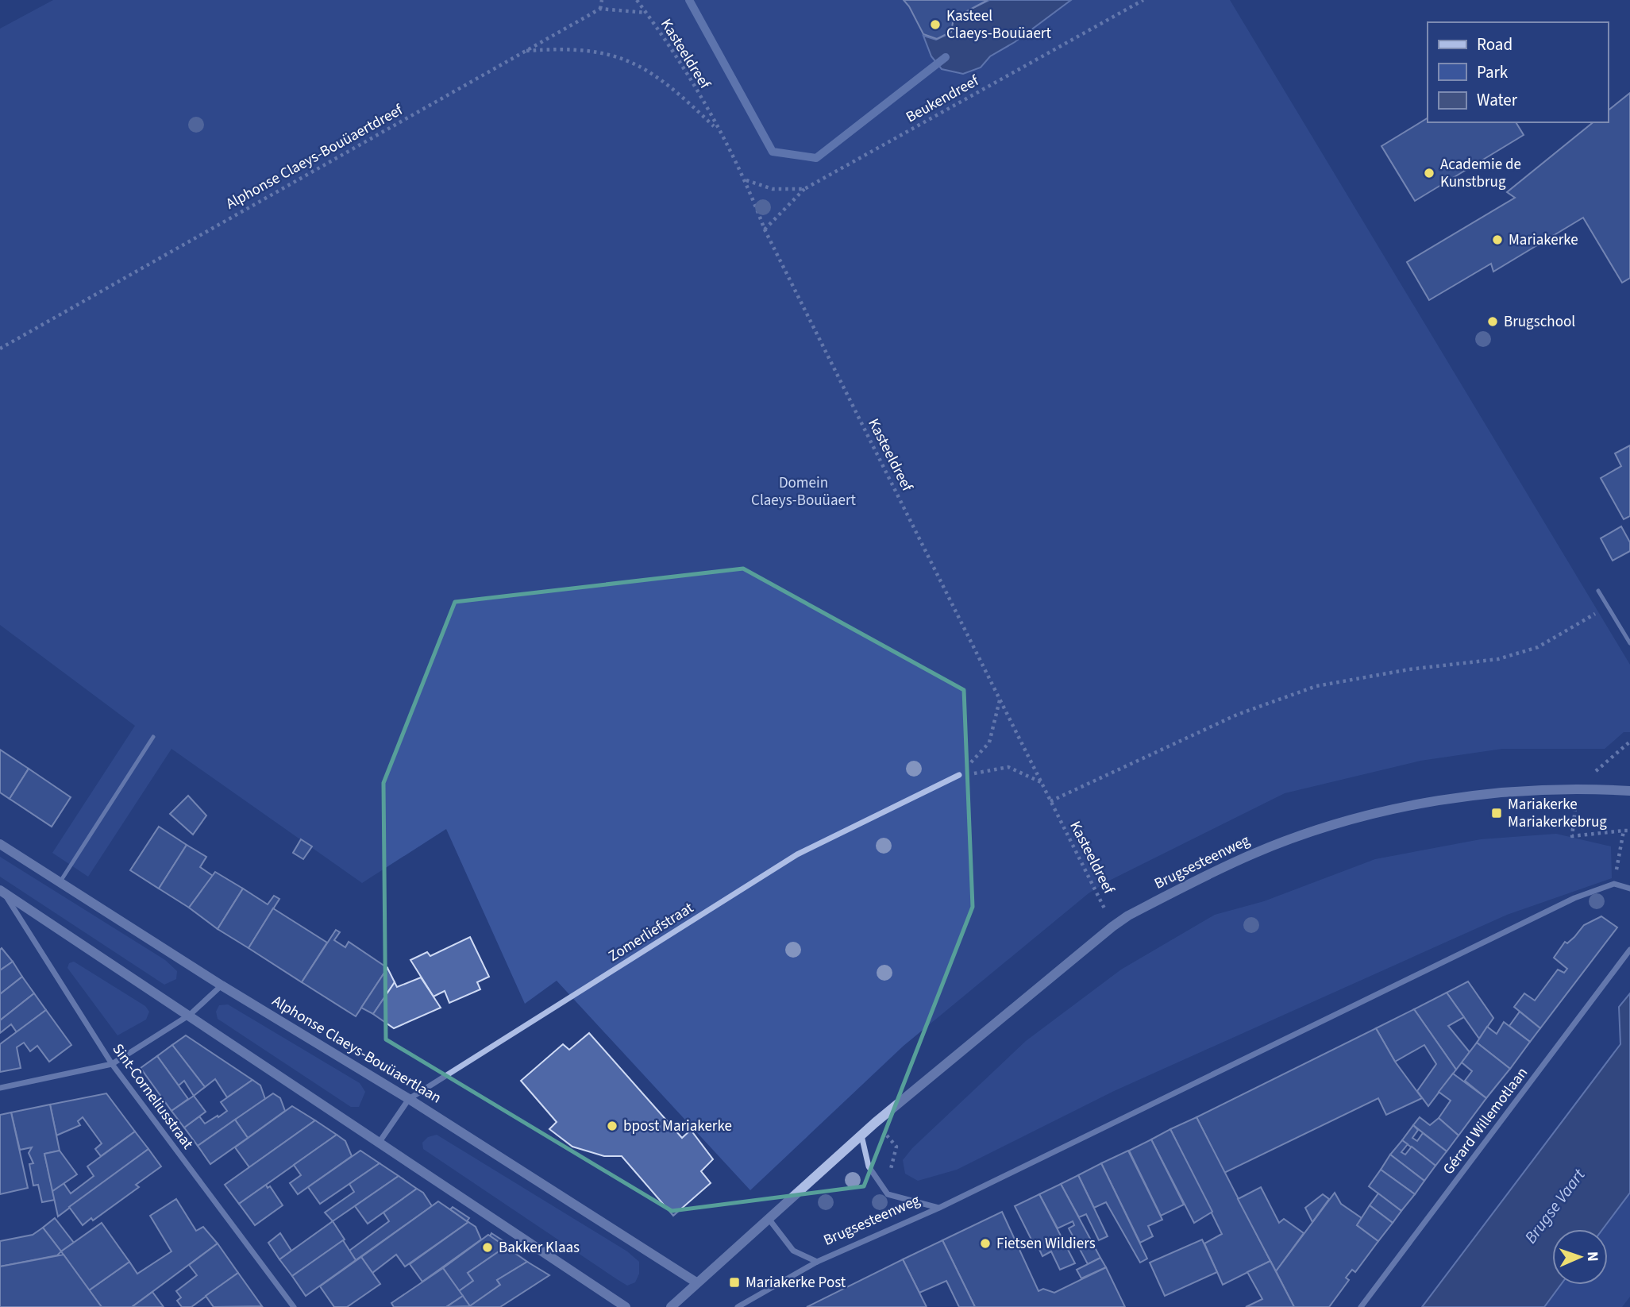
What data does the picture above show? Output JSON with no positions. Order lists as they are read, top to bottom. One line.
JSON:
{"streets":{"street":["Brugsesteenweg","Zomerliefstraat","Alphonse Claeys-Bouüaertlaan","Sint-Corneliusstraat","Gérard Willemotlaan"],"path":["Kasteeldreef","Beukendreef","Alphonse Claeys-Bouüaertdreef"]},"crossings":[["Kasteeldreef","Brugsesteenweg"],["Brugsesteenweg","Alphonse Claeys-Bouüaertlaan"],["Zomerliefstraat","Alphonse Claeys-Bouüaertlaan"]],"water":["Brugse Vaart"],"parks":["Domein Claeys-Bouüaert"],"places":{"other":["Kasteel Claeys-Bouüaert","Academie de Kunstbrug","Mariakerke","Brugschool","bpost Mariakerke","Fietsen Wildiers","Bakker Klaas"],"transit":["Mariakerke Mariakerkebrug","Mariakerke Post"]},"legend":["Road","Park","Water"],"north":"right"}
